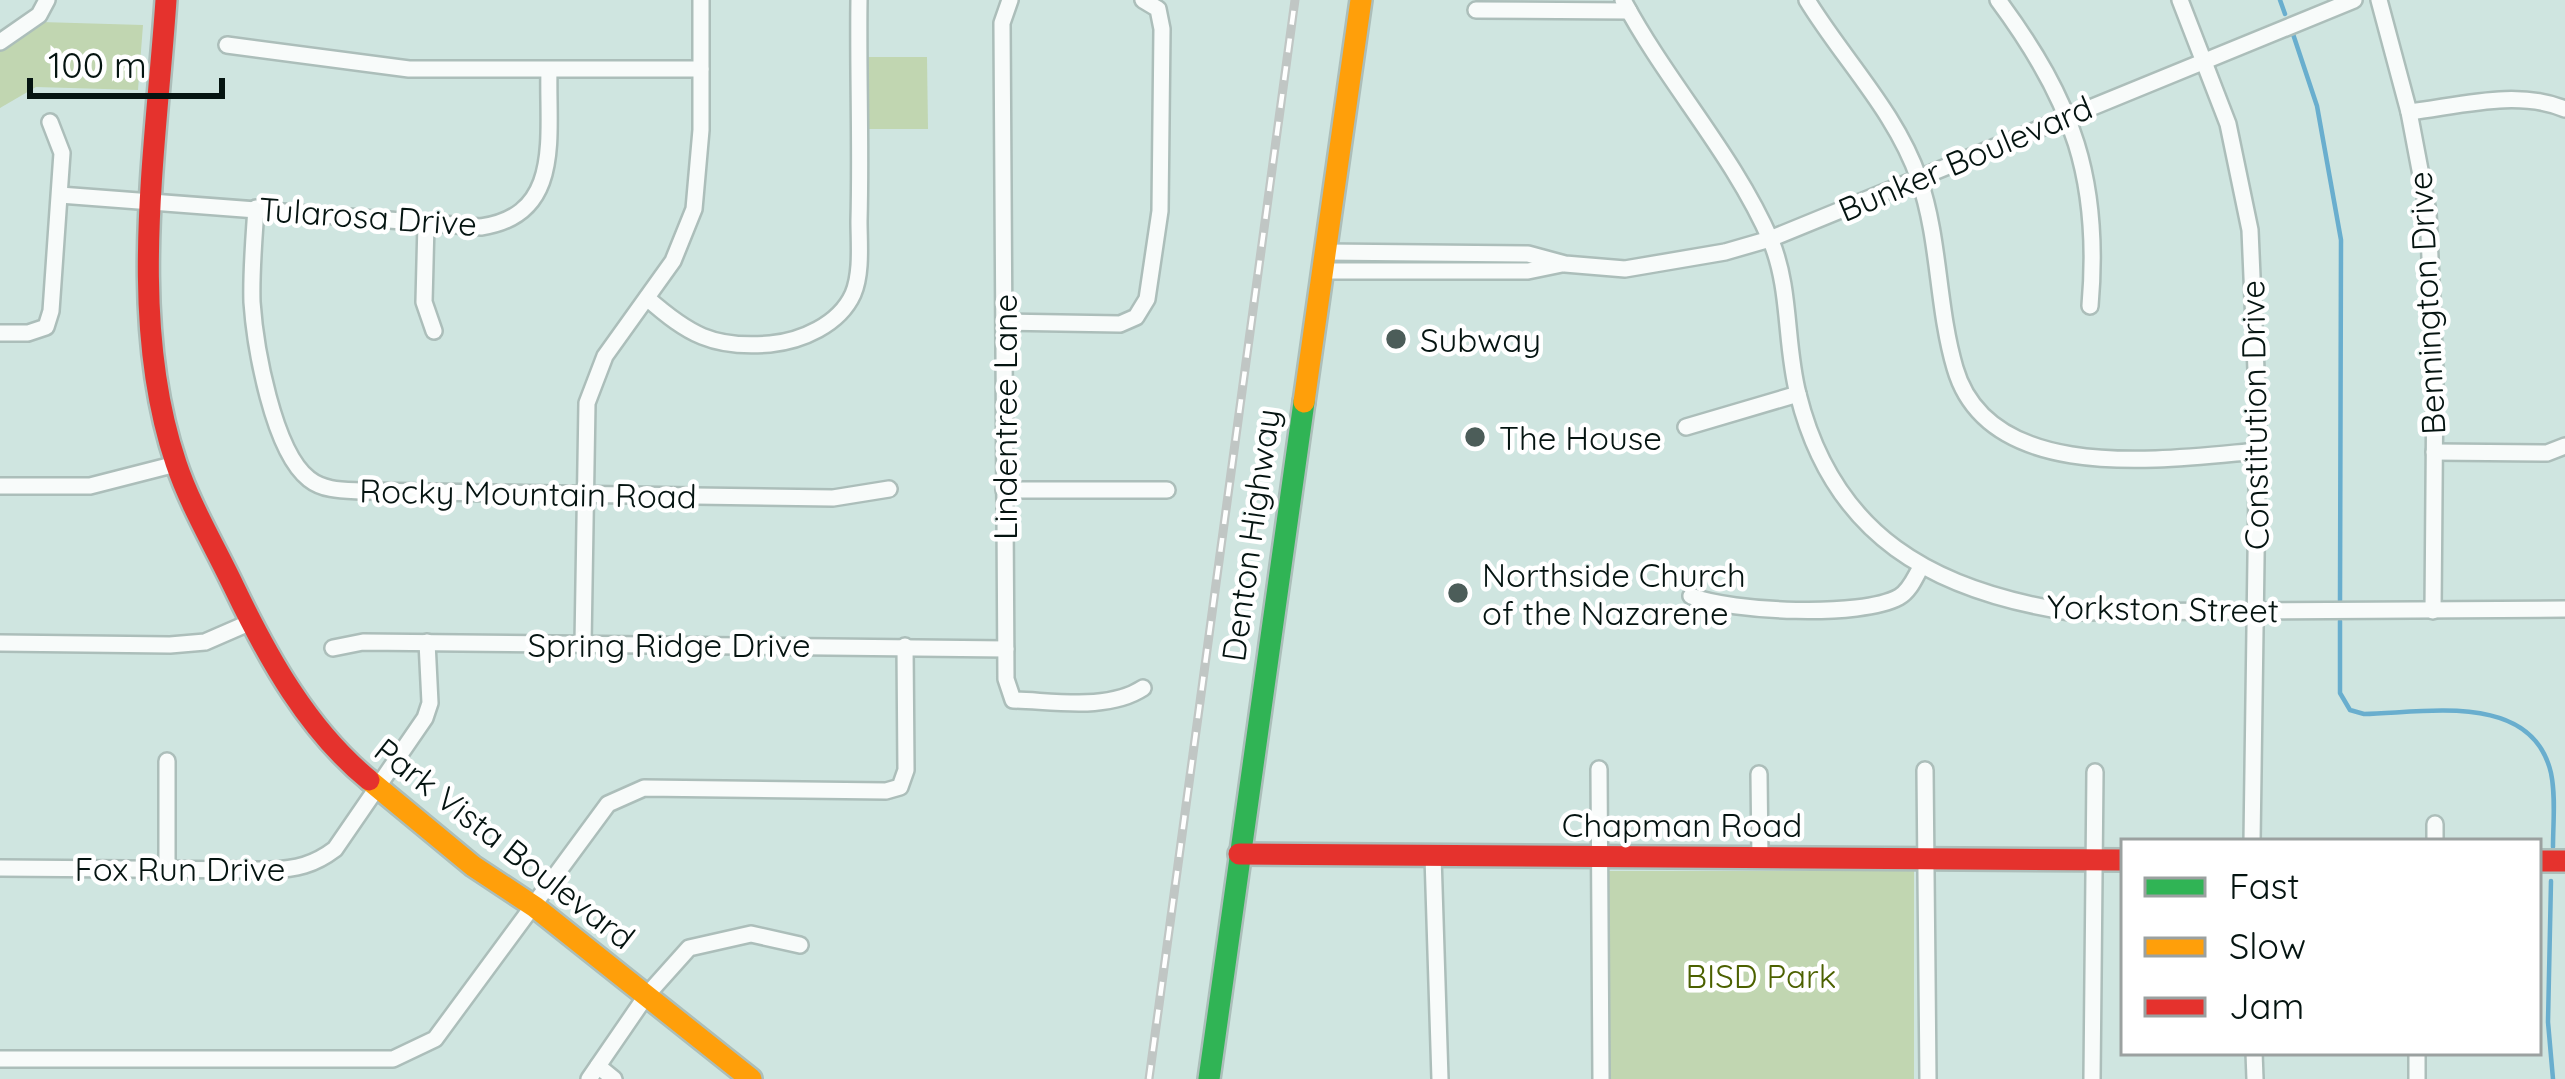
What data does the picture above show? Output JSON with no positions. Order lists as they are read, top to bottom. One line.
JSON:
{"streets":{"street":["Bunker Boulevard","Tularosa Drive","Bennington Drive","Constitution Drive","Lindentree Lane","Rocky Mountain Road","Denton Highway","Yorkston Street","Spring Ridge Drive","Chapman Road","Park Vista Boulevard","Fox Run Drive"]},"crossings":[["Bunker Boulevard","Constitution Drive"],["Bunker Boulevard","Denton Highway"],["Bunker Boulevard","Yorkston Street"],["Tularosa Drive","Rocky Mountain Road"],["Tularosa Drive","Park Vista Boulevard"],["Bennington Drive","Yorkston Street"],["Constitution Drive","Yorkston Street"],["Lindentree Lane","Spring Ridge Drive"],["Denton Highway","Chapman Road"],["Spring Ridge Drive","Fox Run Drive"],["Park Vista Boulevard","Fox Run Drive"]],"parks":["BISD Park"],"places":["Subway","The House","Northside Church of the Nazarene"],"legend":["Fast","Slow","Jam"],"scale_bar":"100 m"}
